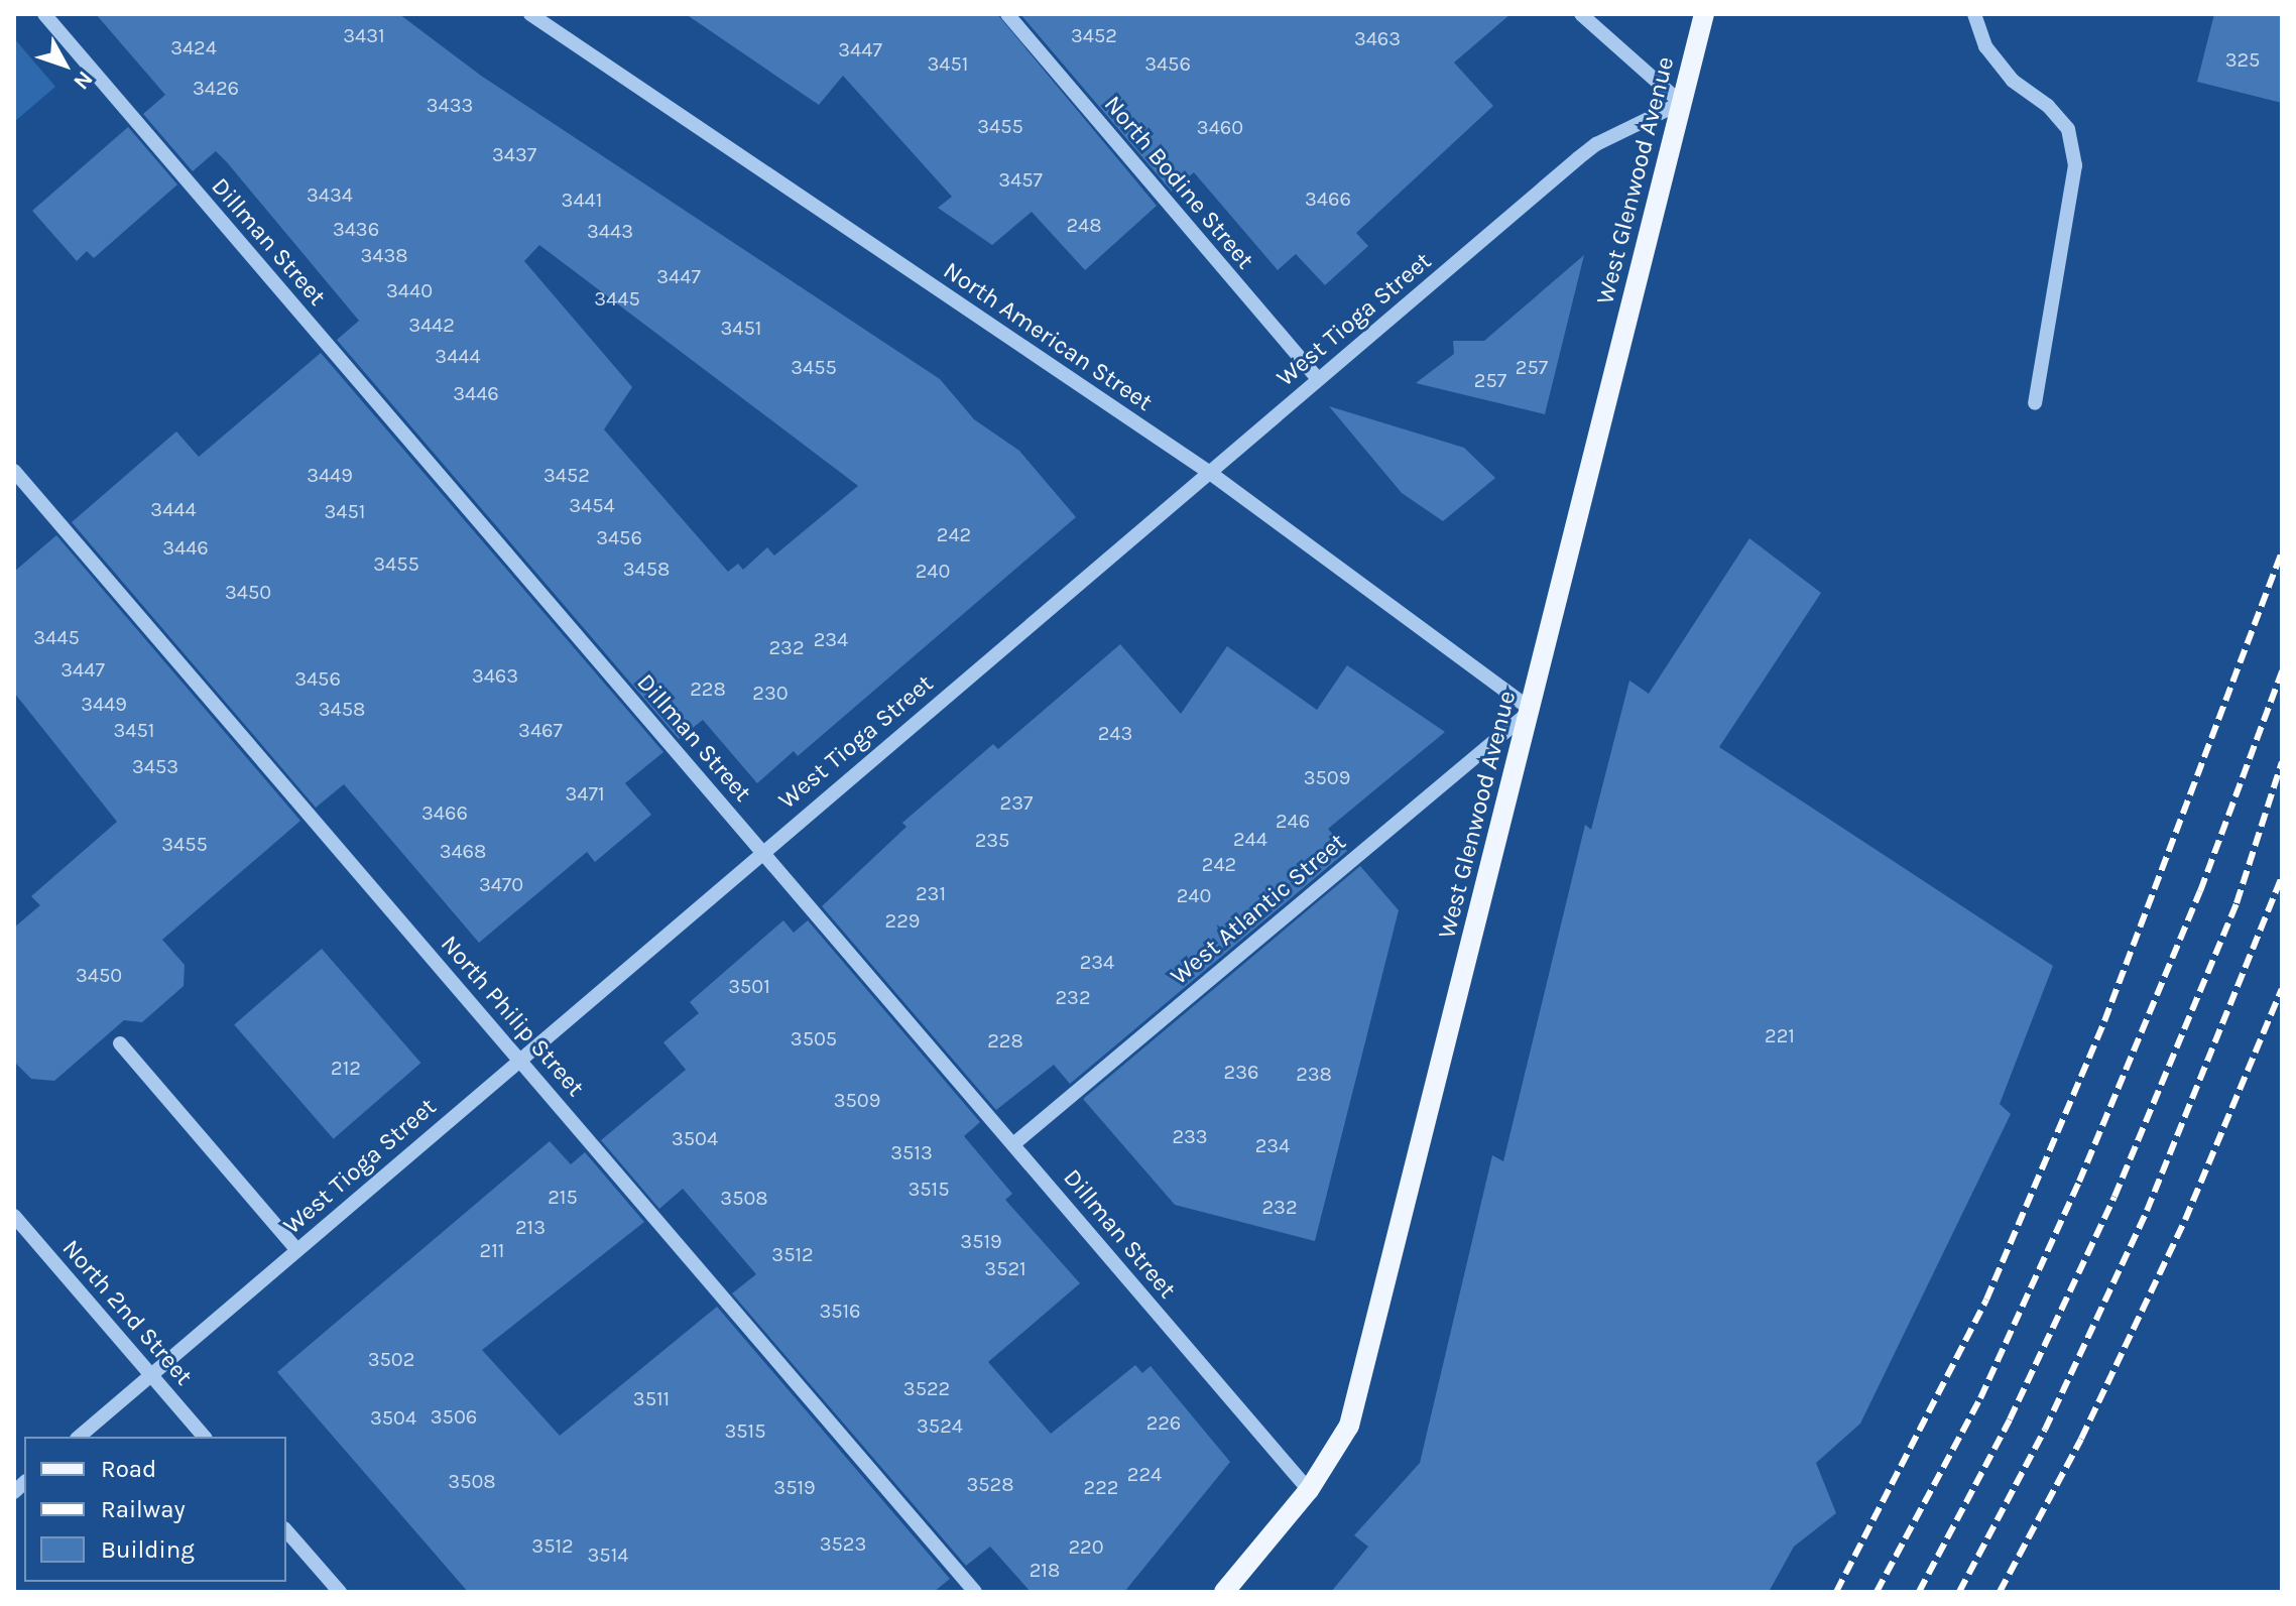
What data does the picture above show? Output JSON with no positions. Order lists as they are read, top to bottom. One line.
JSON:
{"streets":{"main road":["West Glenwood Avenue"],"street":["North Bodine Street","Dillman Street","West Tioga Street","North American Street","West Atlantic Street","North Philip Street","North 2nd Street"]},"crossings":[["West Glenwood Avenue","Dillman Street"],["West Glenwood Avenue","West Tioga Street"],["West Glenwood Avenue","North American Street"],["West Glenwood Avenue","West Atlantic Street"],["North Bodine Street","West Tioga Street"],["Dillman Street","West Tioga Street"],["Dillman Street","West Atlantic Street"],["West Tioga Street","North American Street"],["West Tioga Street","North Philip Street"],["West Tioga Street","North 2nd Street"],["North American Street","West Atlantic Street"]],"house_numbers":["3431","3452","3463","3424","3447","325","3451","3456","3426","3433","3455","3460","3437","3457","3434","3466","3441","248","3436","3443","3438","3447","3440","3445","3442","3451","3444","3455","257","257","3446","3449","3452","3454","3444","3451","242","3456","3446","3455","3458","240","3450","3445","234","232","3447","3463","3456","228","230","3449","3458","3451","3467","243","3453","3509","3471","237","3466","246","244","235","3455","3468","242","3470","231","240","229","234","3450","3501","232","221","3505","228","212","236","238","3509","233","3504","234","3513","3515","215","3508","232","213","3519","211","3512","3521","3516","3502","3522","3511","3506","3504","226","3524","3515","224","3508","3528","3519","222","3523","3512","220","3514","218"],"legend":["Road","Railway","Building"],"north":"bottom right"}
